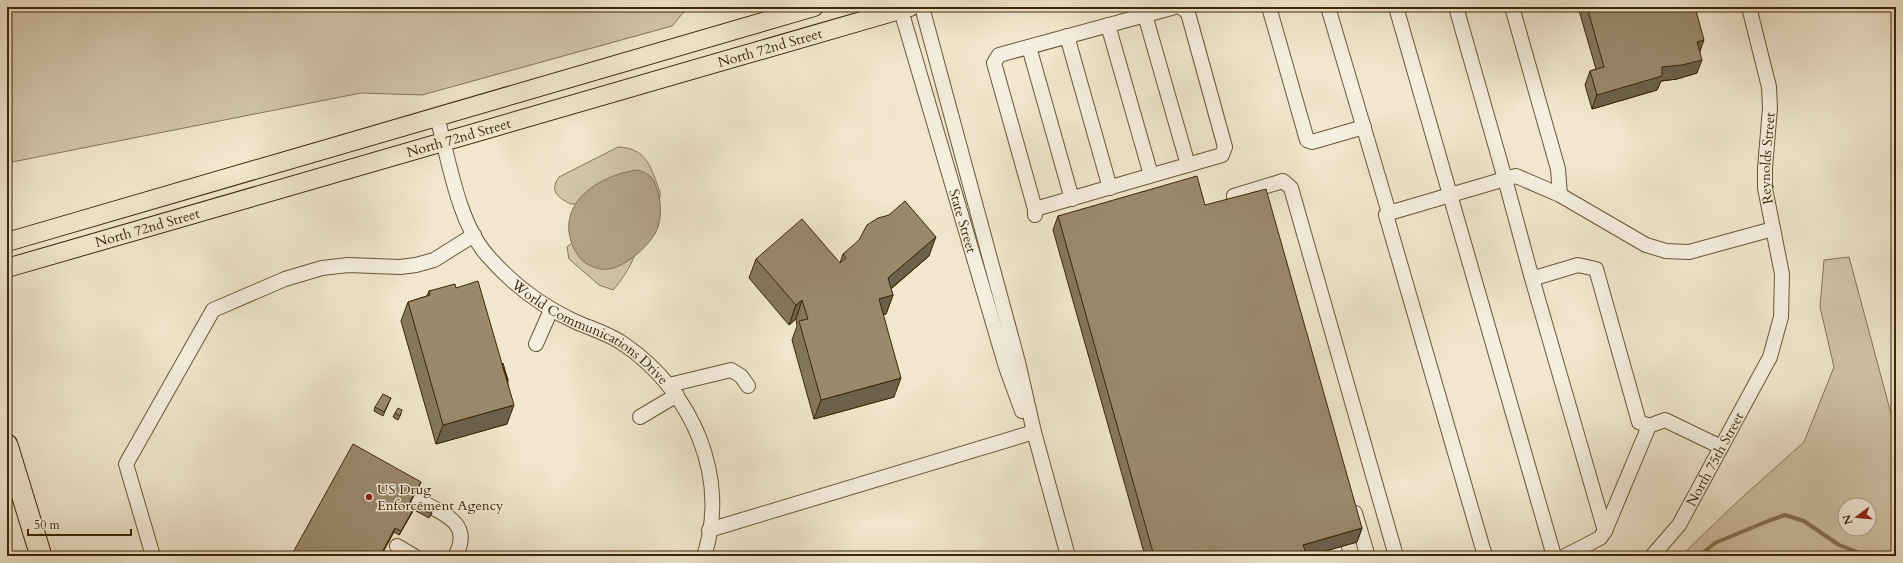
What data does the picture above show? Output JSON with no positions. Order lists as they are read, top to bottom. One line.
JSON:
{"streets":{"main road":["North 72nd Street"],"street":["Reynolds Street","State Street","World Communications Drive","North 75th Street"]},"crossings":[["North 72nd Street","State Street"],["North 72nd Street","World Communications Drive"],["Reynolds Street","North 75th Street"]],"places":["US Drug Enforcement Agency"],"scale_bar":"50 m","north":"left"}
